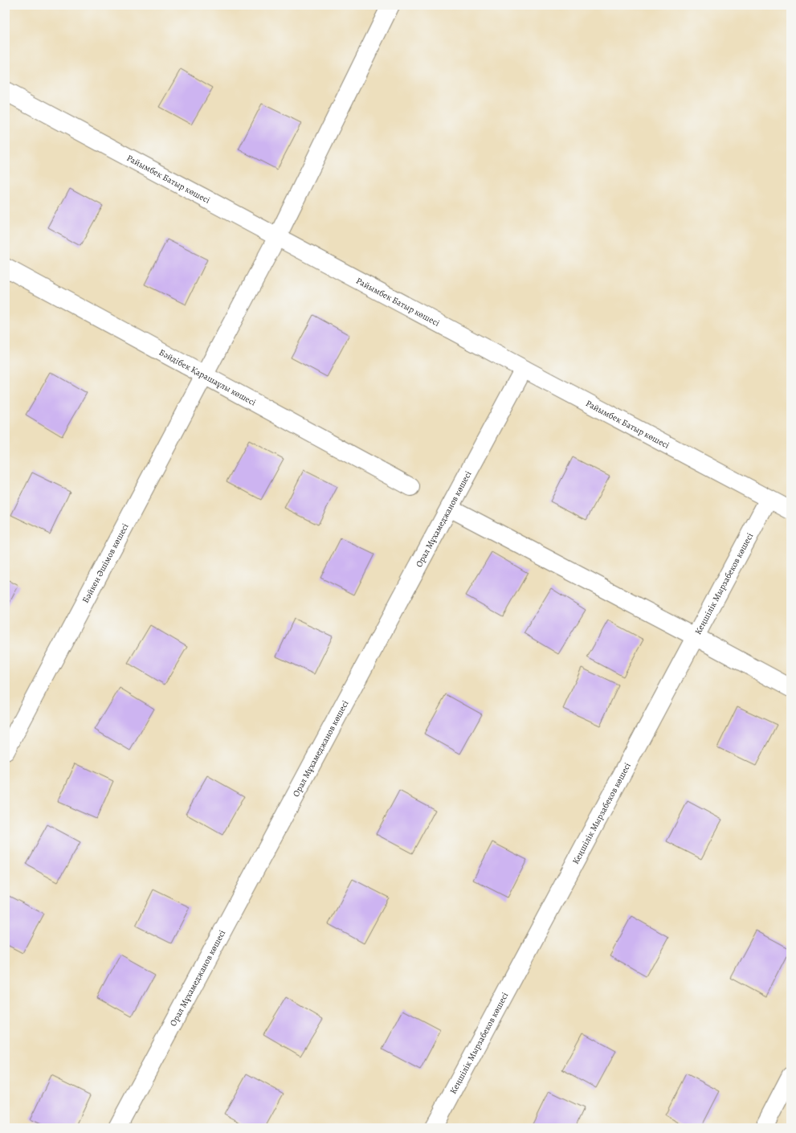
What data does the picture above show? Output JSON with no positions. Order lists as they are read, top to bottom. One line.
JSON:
{"streets":{"street":["Райымбек Батыр көшесі","Бәйдібек Қарашаұлы көшесі","Орал Мұхамеджанов көшесі","Бәйкен Әшімов көшесі","Кеңшілік Мырзабеков көшесі"]},"crossings":[["Райымбек Батыр көшесі","Орал Мұхамеджанов көшесі"],["Райымбек Батыр көшесі","Бәйкен Әшімов көшесі"],["Райымбек Батыр көшесі","Кеңшілік Мырзабеков көшесі"],["Бәйдібек Қарашаұлы көшесі","Бәйкен Әшімов көшесі"]]}
